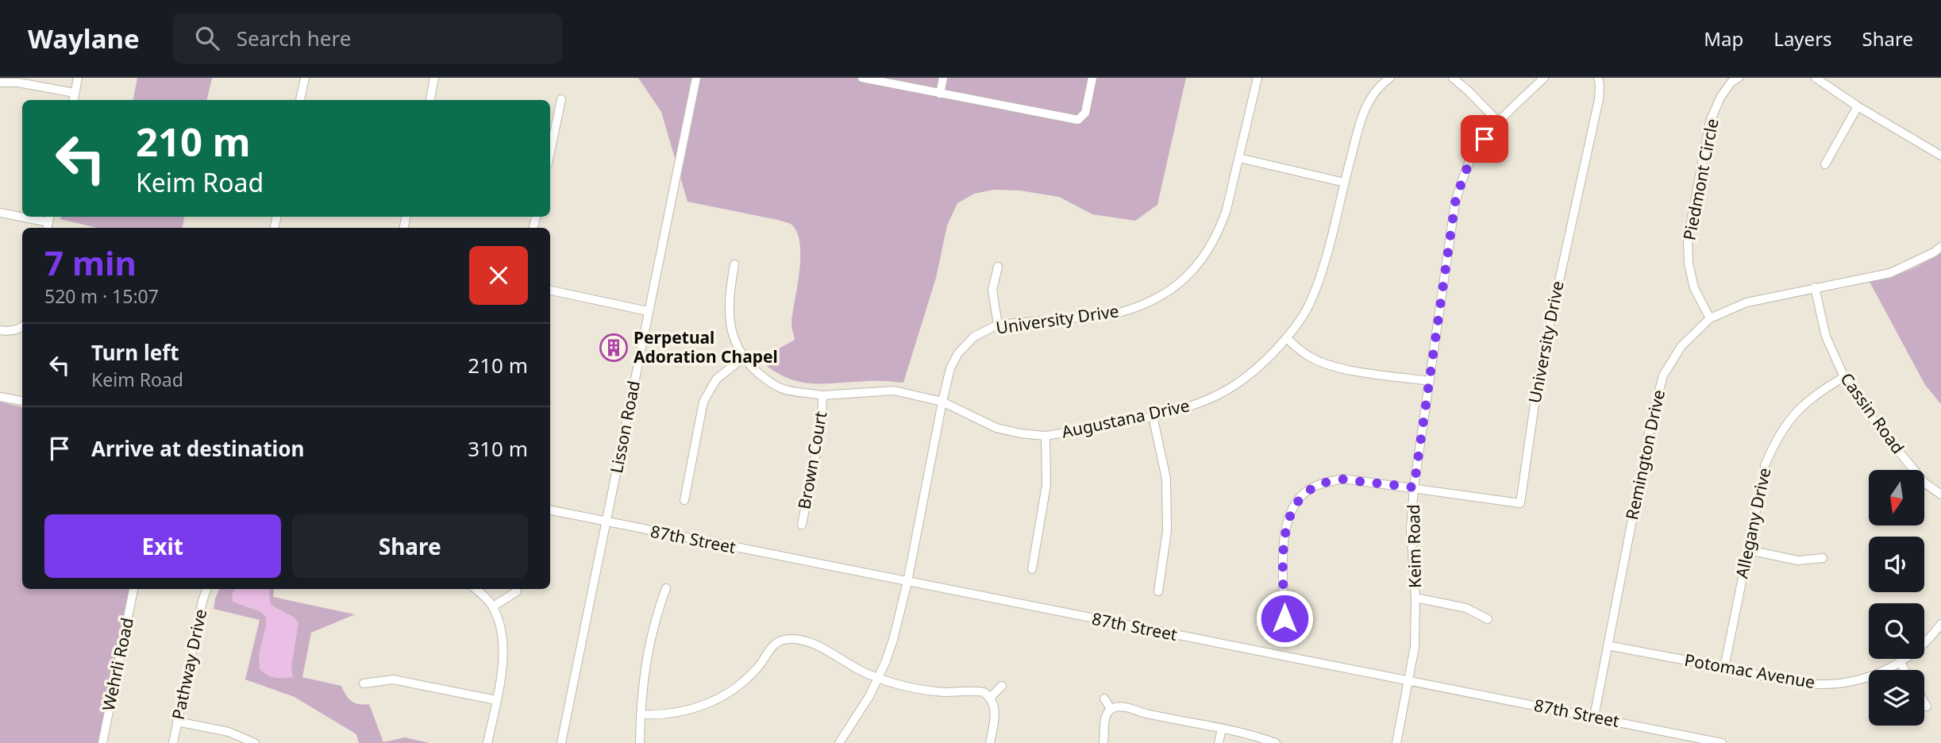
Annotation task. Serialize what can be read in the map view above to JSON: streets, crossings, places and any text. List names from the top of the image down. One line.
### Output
{"streets":{"street":["Piedmont Circle","University Drive","Cassin Road","Augustana Drive","Lisson Road","Remington Drive","Brown Court","Allegany Drive","87th Street","Keim Road","Wehrli Road","Pathway Drive","Potomac Avenue"]},"crossings":[["Piedmont Circle","Remington Drive"],["University Drive","Augustana Drive"],["University Drive","87th Street"],["University Drive","Keim Road"],["Cassin Road","Remington Drive"],["Cassin Road","Allegany Drive"],["Augustana Drive","Brown Court"],["Lisson Road","87th Street"],["Remington Drive","87th Street"],["Remington Drive","Potomac Avenue"],["Allegany Drive","Potomac Avenue"],["87th Street","Keim Road"]],"places":{"building":["Perpetual Adoration Chapel"]},"north":"bottom","page":{"header":"Waylane","search":"Search here","nav":["Map","Layers","Share"],"turn":["210 m","Keim Road"],"heading":["7 min","520 m · 15:07"],"list":[{"name":"Turn left","note":"Keim Road","value":"210 m"},{"name":"Arrive at destination","value":"310 m"}],"buttons":["Exit","Share"]}}
